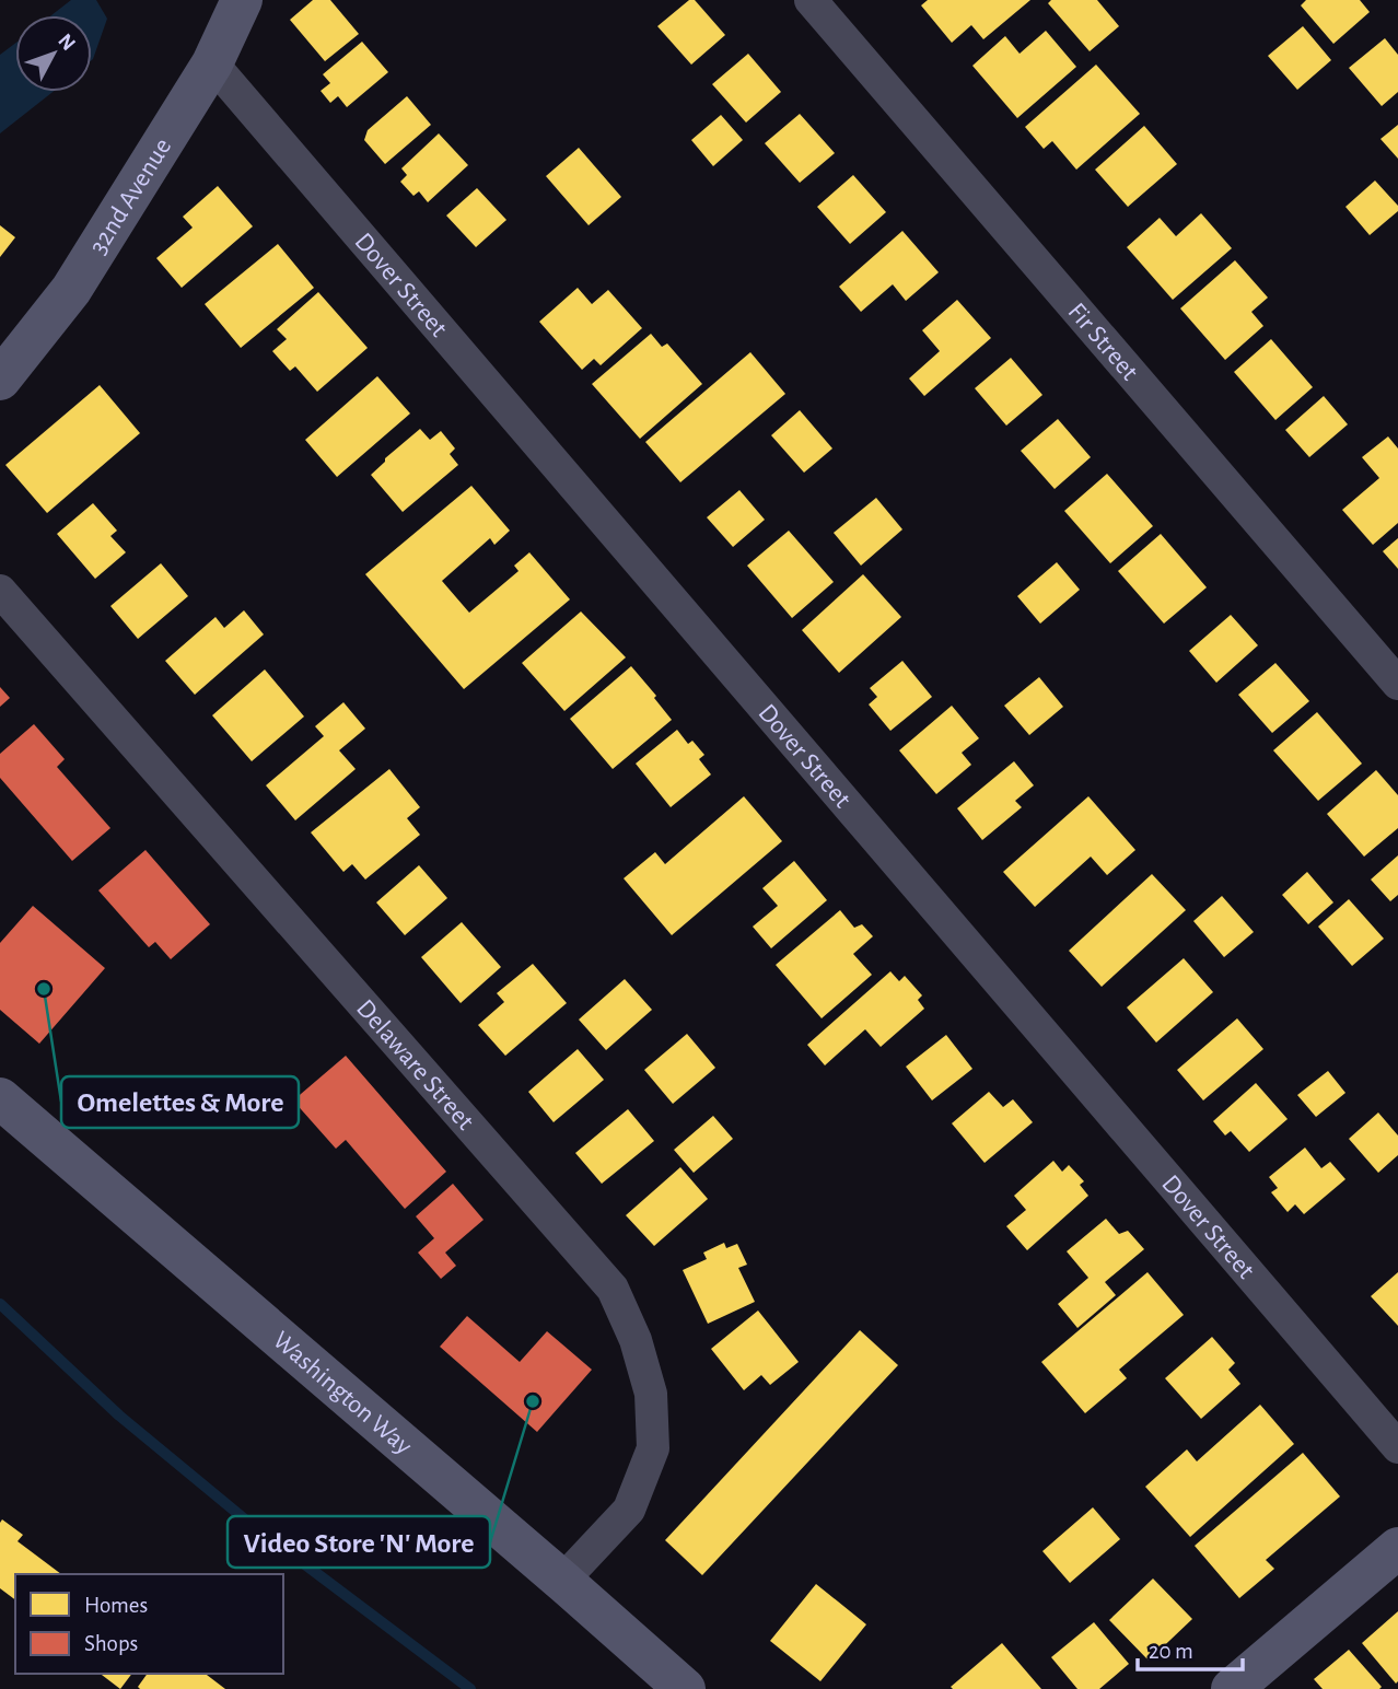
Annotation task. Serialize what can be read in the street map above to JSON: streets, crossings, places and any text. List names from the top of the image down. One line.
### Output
{"streets":{"main road":["32nd Avenue","Washington Way"],"street":["Dover Street","Fir Street","Delaware Street"]},"crossings":[["32nd Avenue","Dover Street"],["Delaware Street","Washington Way"]],"places":["Omelettes & More","Video Store 'N' More"],"legend":["Homes","Shops"],"scale_bar":"20 m","north":"top right"}
